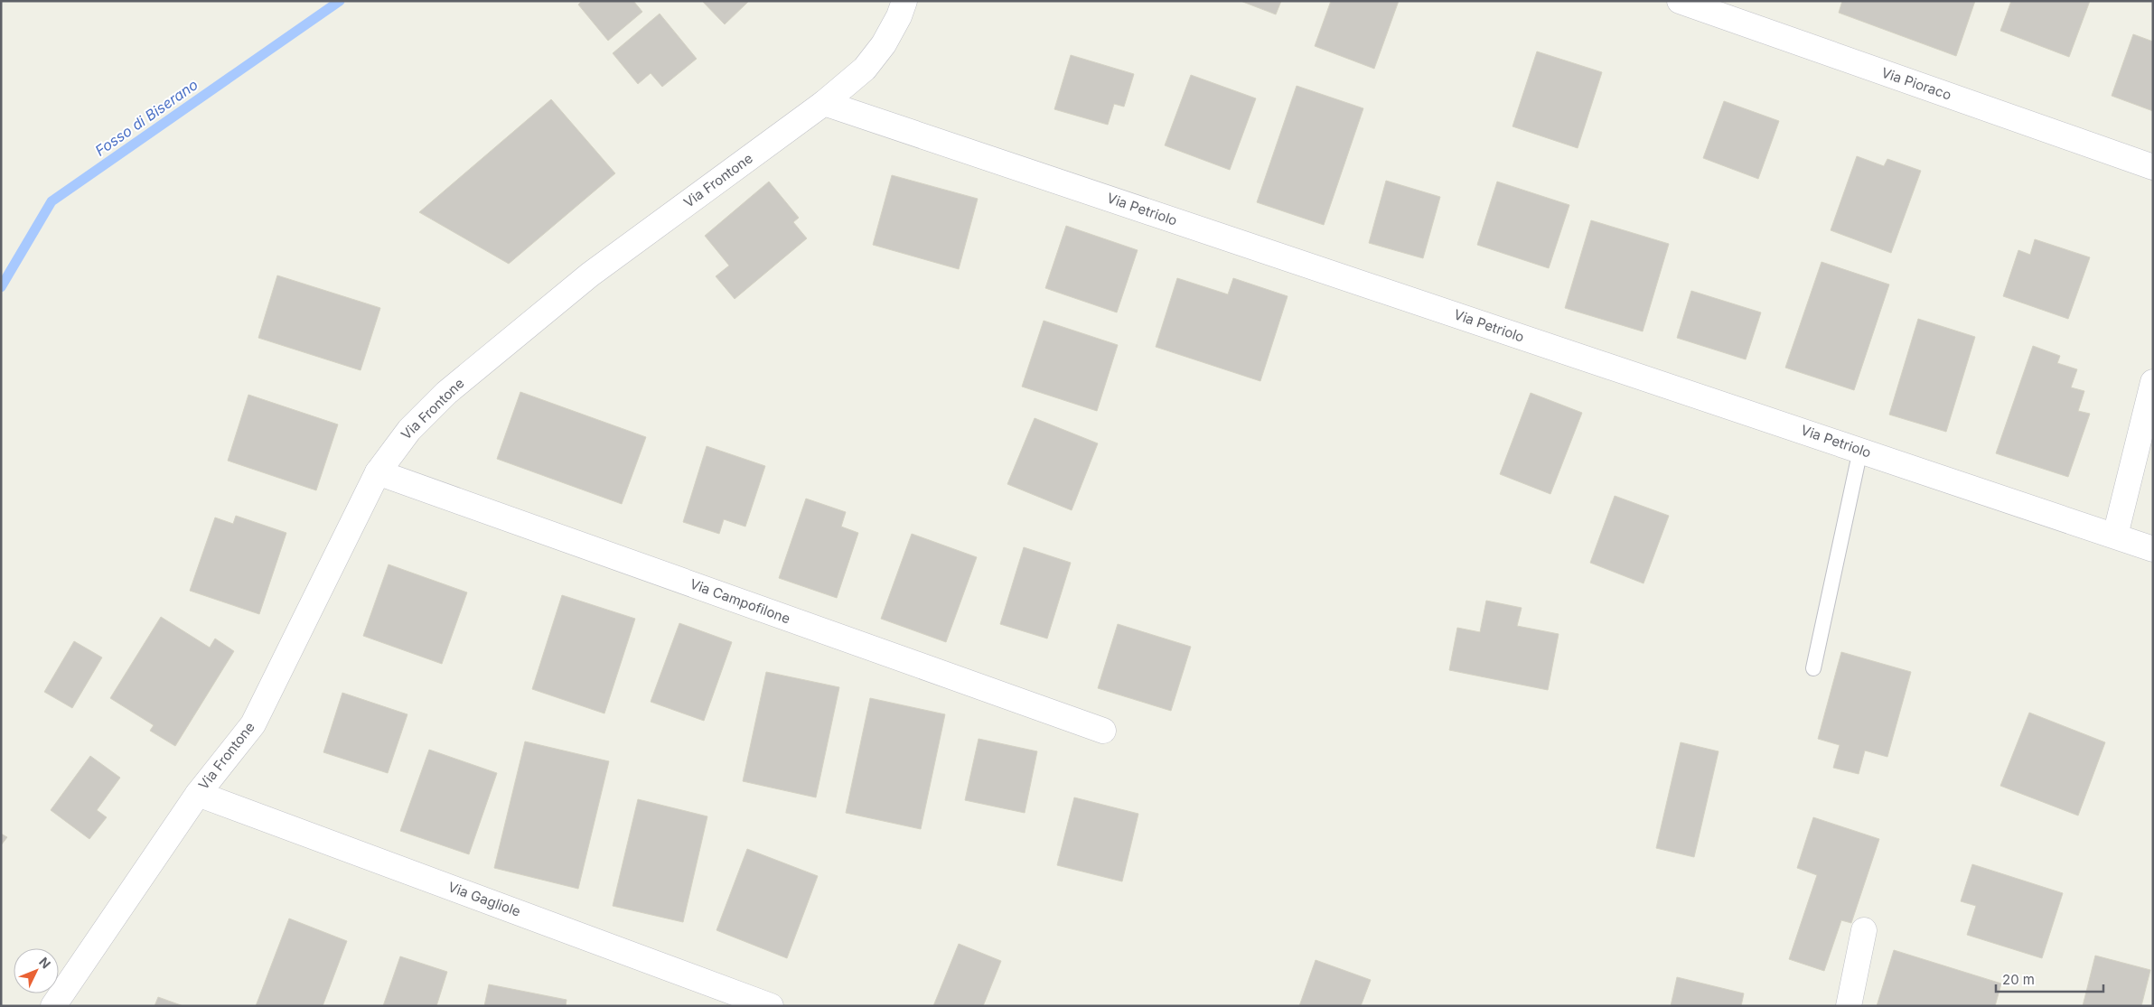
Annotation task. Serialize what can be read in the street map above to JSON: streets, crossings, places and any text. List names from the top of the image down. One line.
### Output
{"streets":{"street":["Via Pioraco","Via Frontone","Via Petriolo","Via Campofilone","Via Gagliole"]},"crossings":[["Via Frontone","Via Petriolo"],["Via Frontone","Via Campofilone"],["Via Frontone","Via Gagliole"]],"water":["Fosso di Biserano"],"scale_bar":"20 m","north":"top right"}
